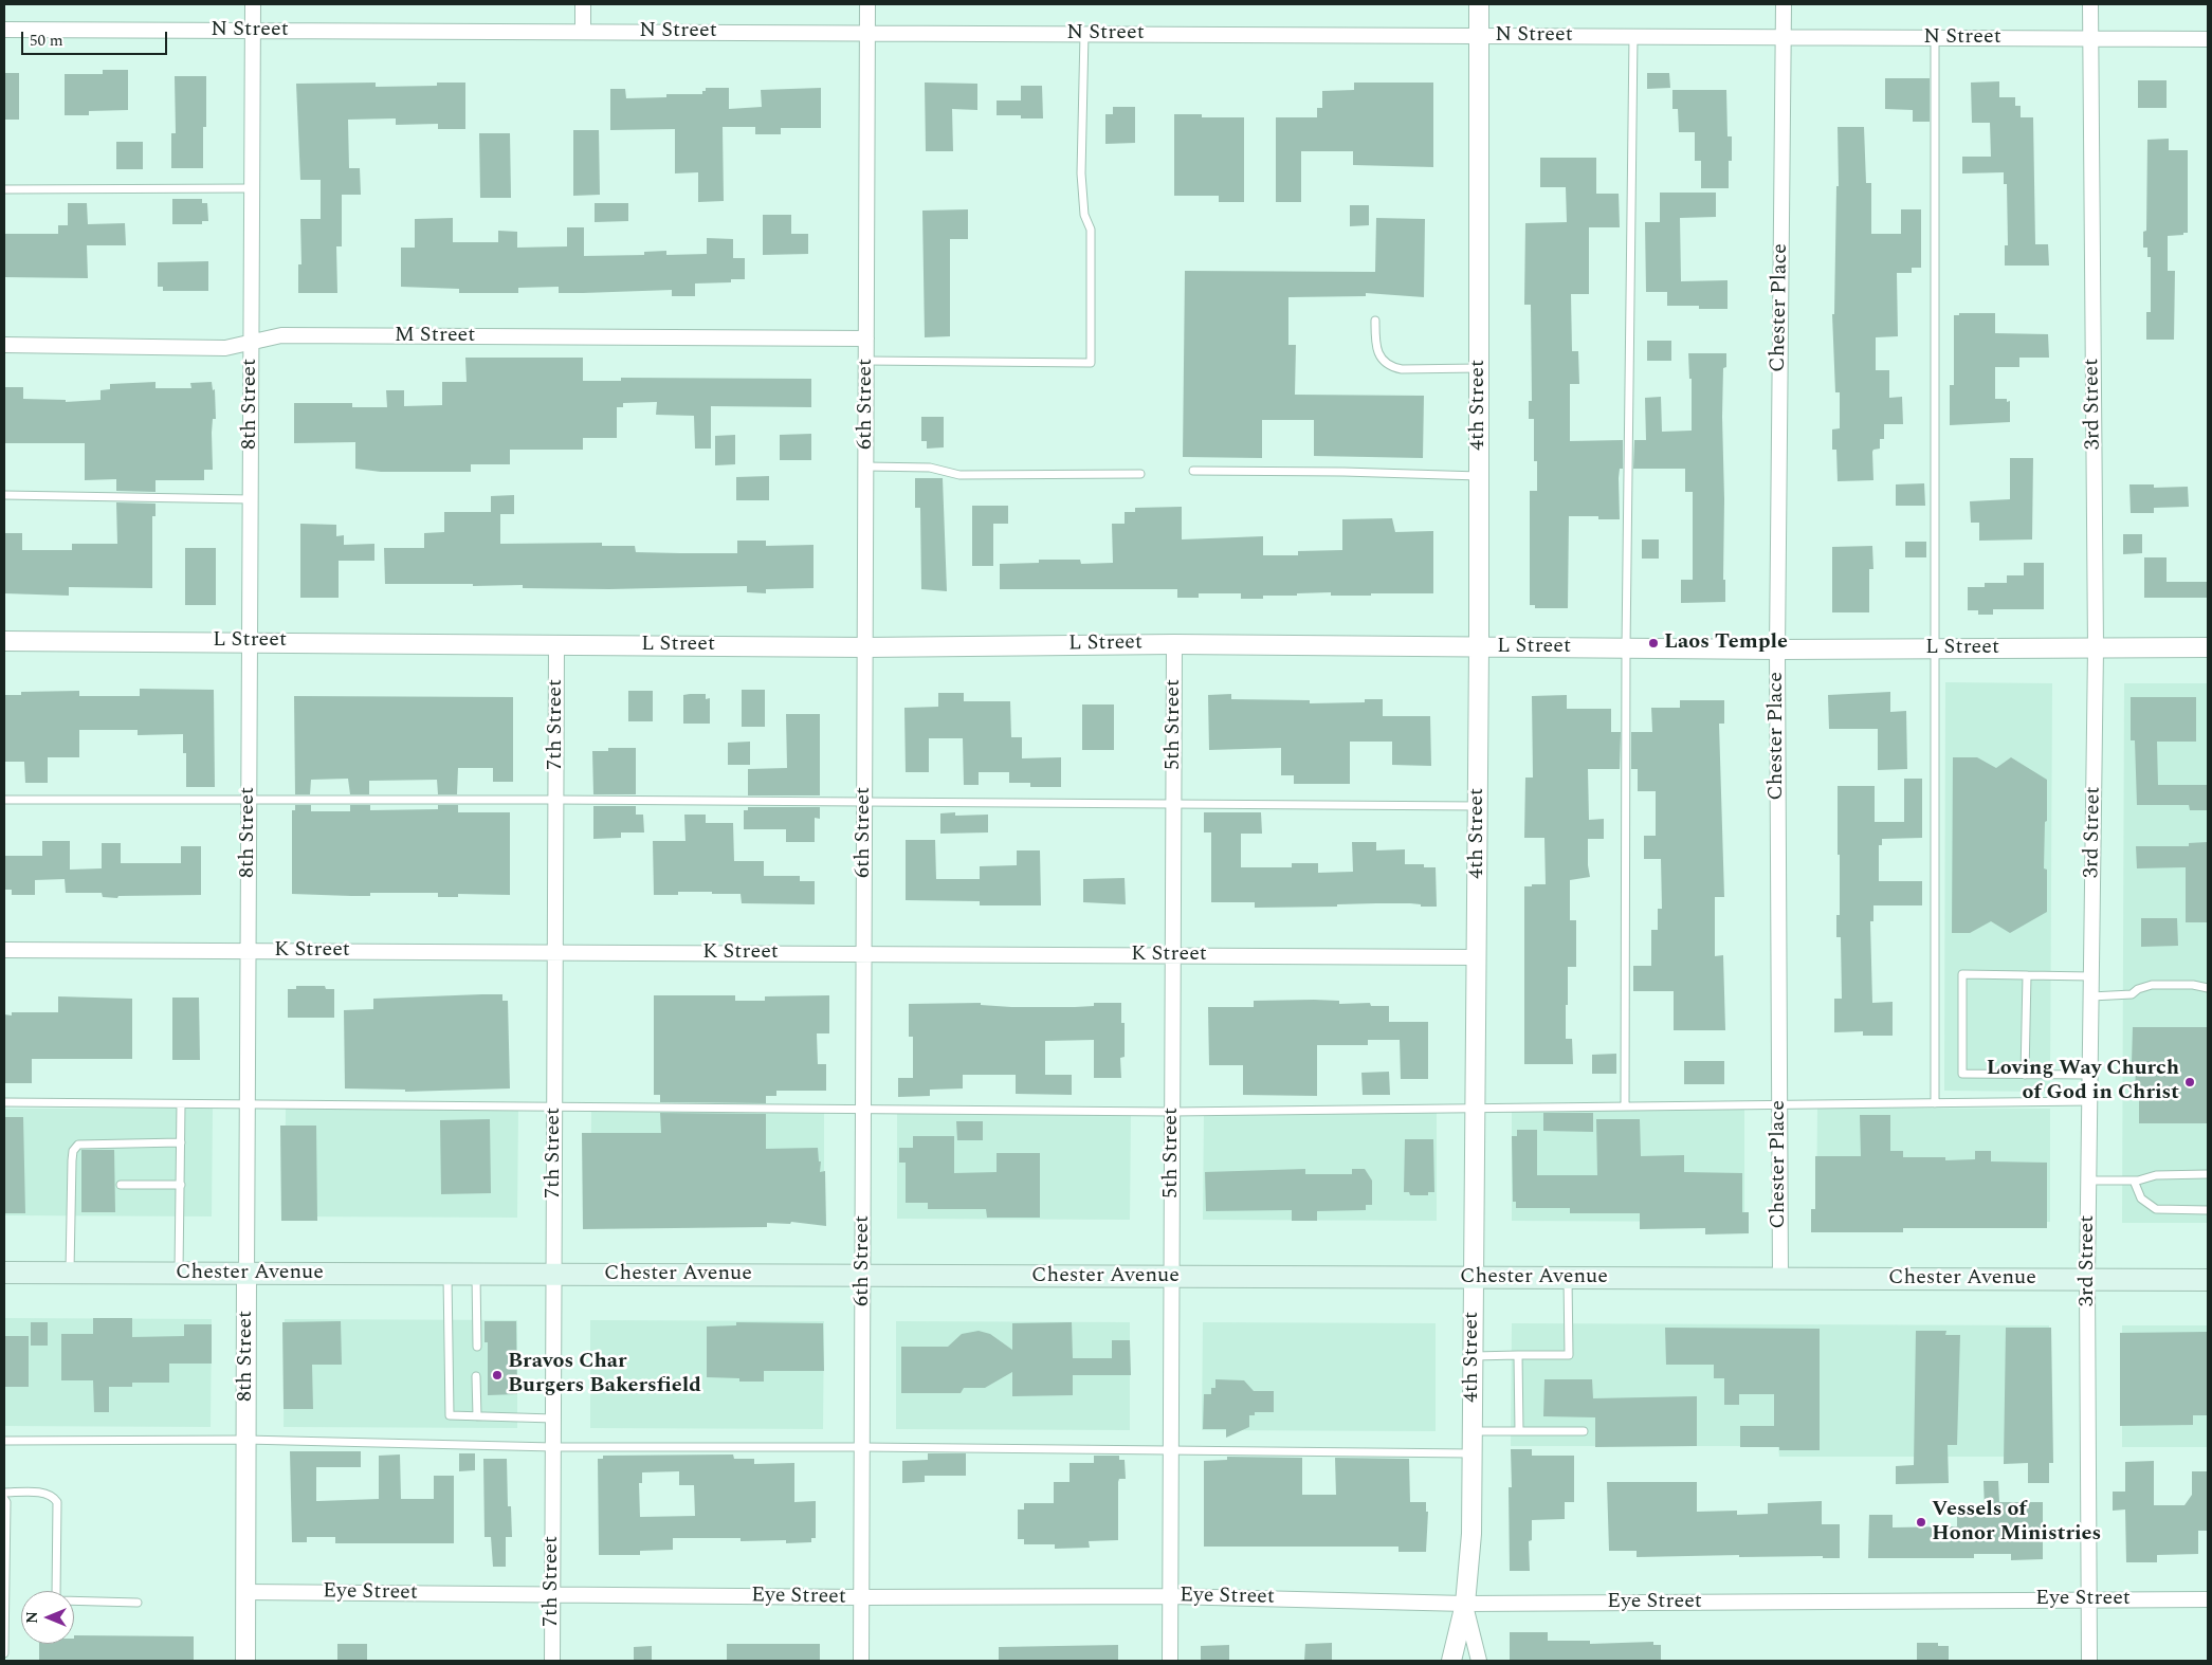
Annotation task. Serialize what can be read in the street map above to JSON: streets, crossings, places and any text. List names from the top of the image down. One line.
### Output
{"streets":{"main road":["Chester Avenue"],"street":["N Street","Chester Place","M Street","8th Street","6th Street","3rd Street","4th Street","L Street","7th Street","5th Street","K Street","Eye Street"]},"crossings":[["N Street","Chester Place"],["N Street","8th Street"],["N Street","6th Street"],["N Street","3rd Street"],["N Street","4th Street"],["Chester Place","L Street"],["Chester Place","Chester Avenue"],["M Street","8th Street"],["M Street","6th Street"],["8th Street","L Street"],["8th Street","K Street"],["8th Street","Chester Avenue"],["8th Street","Eye Street"],["6th Street","L Street"],["6th Street","K Street"],["6th Street","Chester Avenue"],["6th Street","Eye Street"],["3rd Street","L Street"],["3rd Street","Chester Avenue"],["3rd Street","Eye Street"],["4th Street","L Street"],["4th Street","K Street"],["4th Street","Chester Avenue"],["4th Street","Eye Street"],["L Street","7th Street"],["L Street","5th Street"],["7th Street","K Street"],["7th Street","Chester Avenue"],["7th Street","Eye Street"],["5th Street","K Street"],["5th Street","Chester Avenue"],["5th Street","Eye Street"]],"places":["Laos Temple","Loving Way Church of God in Christ","Bravos Char Burgers Bakersfield","Vessels of Honor Ministries"],"scale_bar":"50 m","north":"left"}
